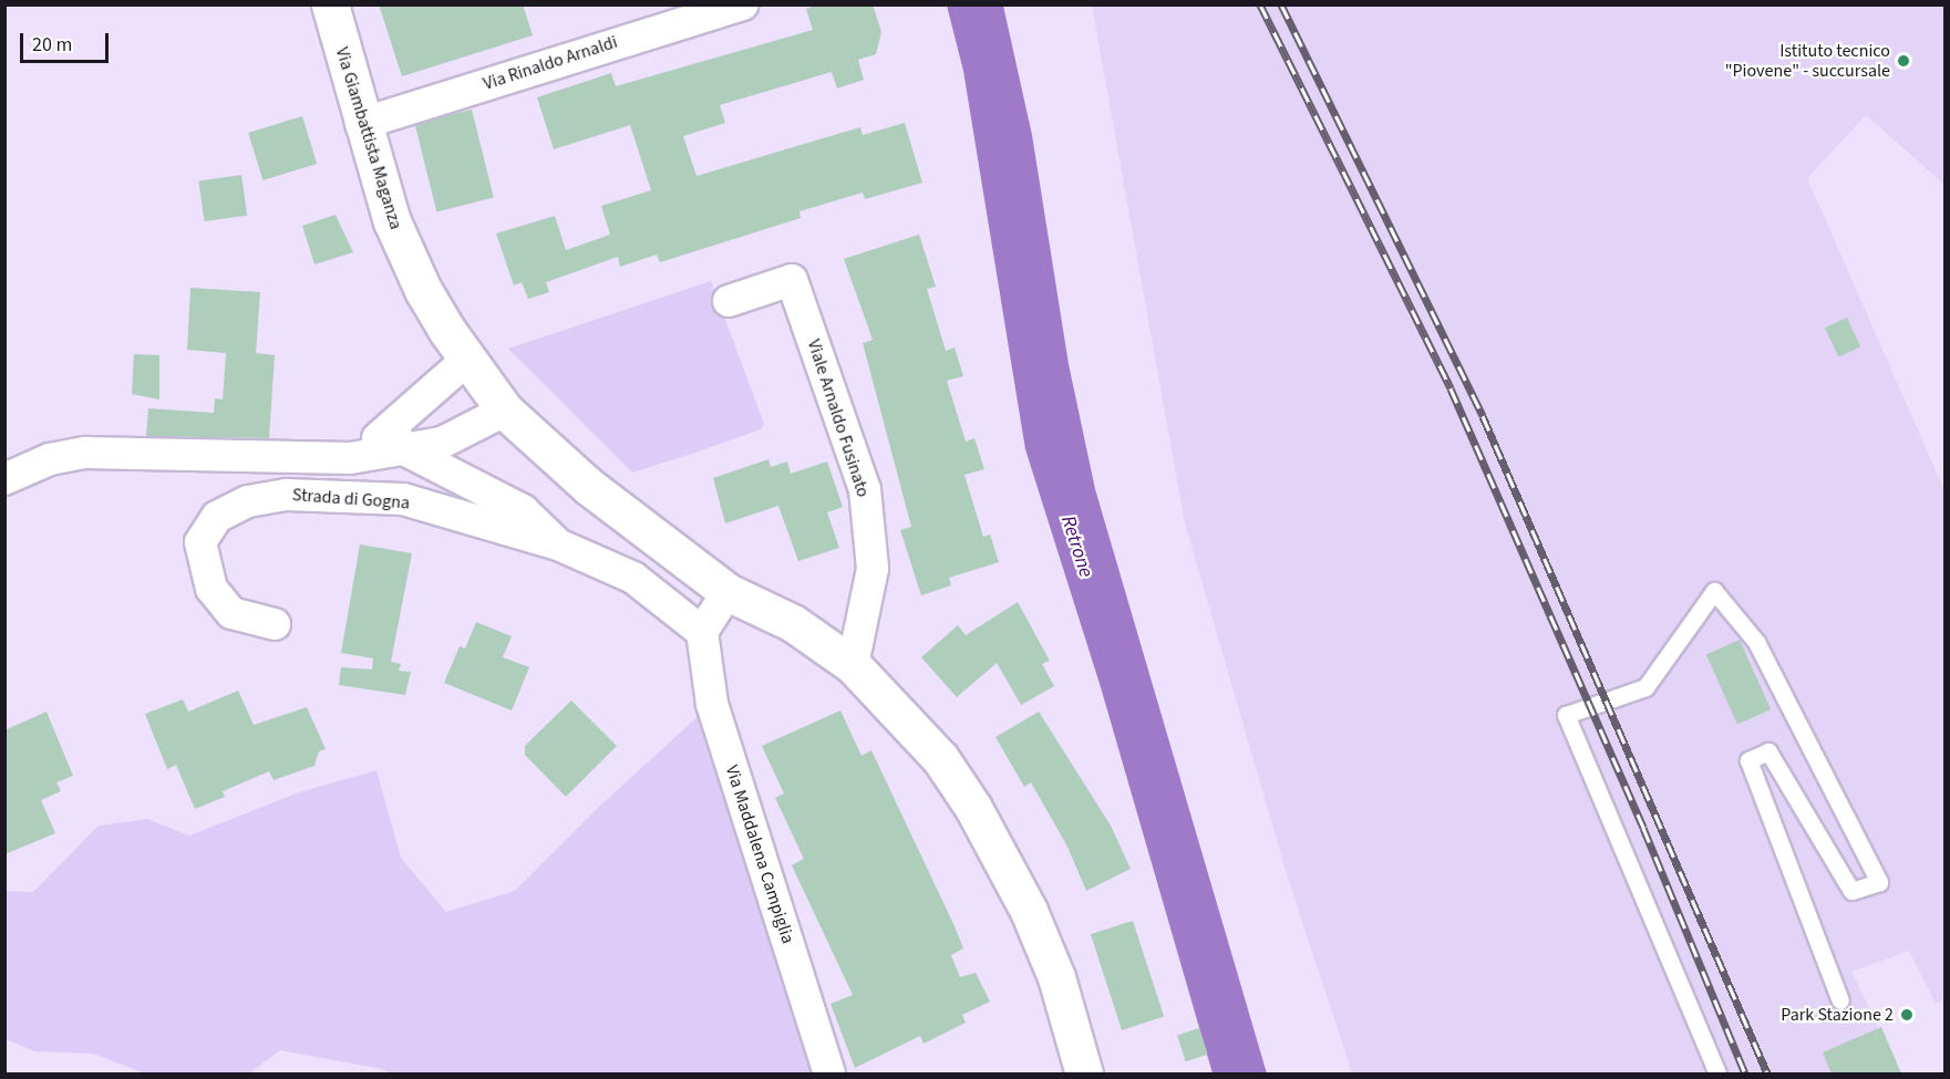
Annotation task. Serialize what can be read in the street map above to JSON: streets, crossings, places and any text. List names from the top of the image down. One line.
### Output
{"streets":{"street":["Via Rinaldo Arnaldi","Via Giambattista Maganza","Viale Arnaldo Fusinato","Strada di Gogna","Via Maddalena Campiglia"]},"crossings":[["Via Rinaldo Arnaldi","Via Giambattista Maganza"],["Strada di Gogna","Via Maddalena Campiglia"]],"water":["Retrone"],"places":["Istituto tecnico \"Piovene\" - succursale","Park Stazione 2"],"scale_bar":"20 m"}
